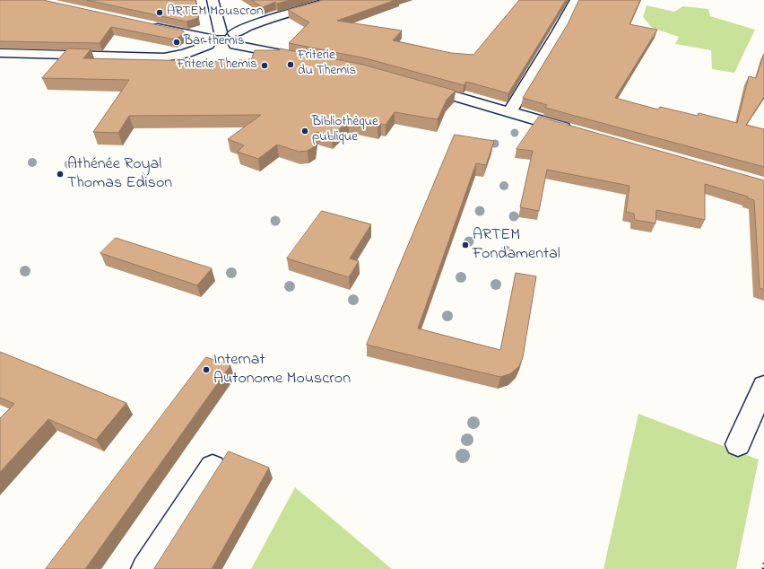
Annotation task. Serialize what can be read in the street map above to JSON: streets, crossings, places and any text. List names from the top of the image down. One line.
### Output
{"places":["ARTEM Mouscron","Bar themis","Friterie du Themis","Friterie Themis","Bibliothèque publique","Athénée Royal Thomas Edison","ARTEM Fondamental","Internat Autonome Mouscron"]}
